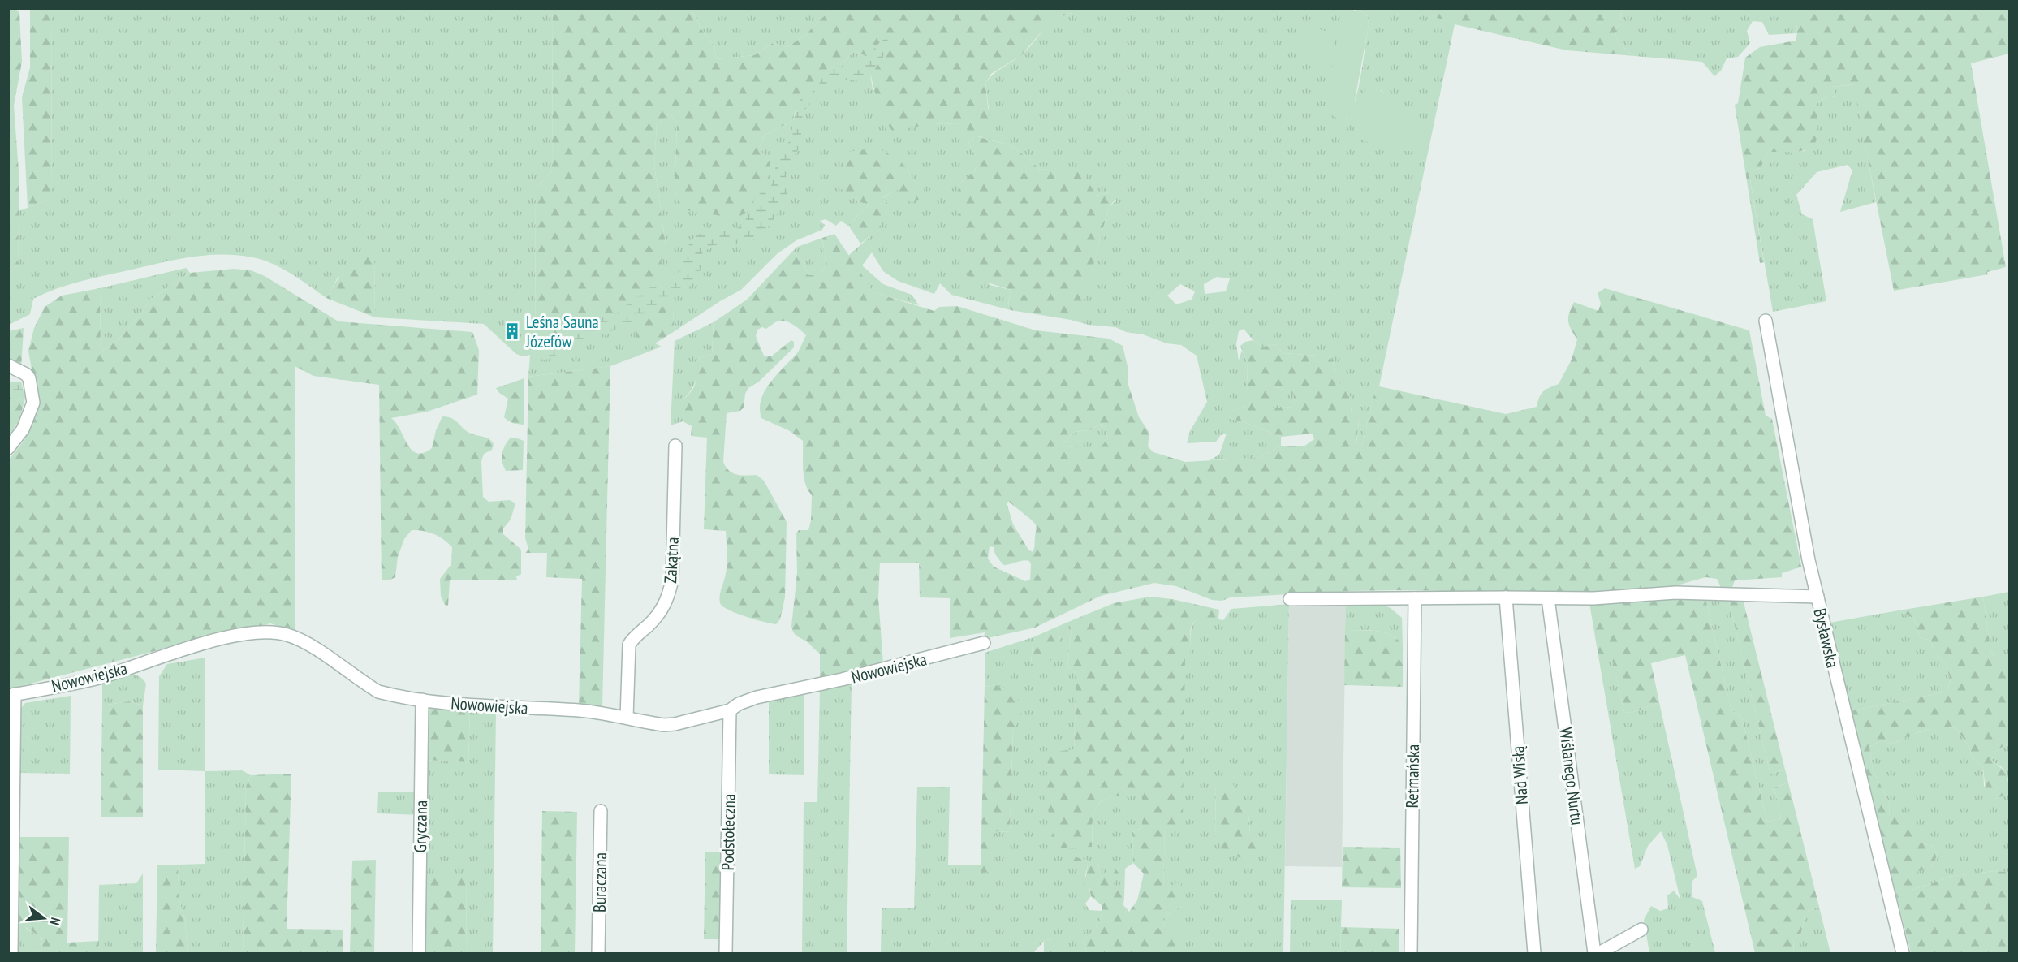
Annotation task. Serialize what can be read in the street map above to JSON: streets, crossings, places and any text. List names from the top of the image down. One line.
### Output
{"streets":{"street":["Zakątna","Bysławska","Nowowiejska","Nad Wisłą","Retmańska","Wiślanego Nurtu","Gryczana","Podstołeczna","Buraczana"]},"crossings":[["Zakątna","Nowowiejska"],["Nowowiejska","Gryczana"],["Nowowiejska","Podstołeczna"]],"places":{"building":["Leśna Sauna Józefów"]},"north":"right"}
